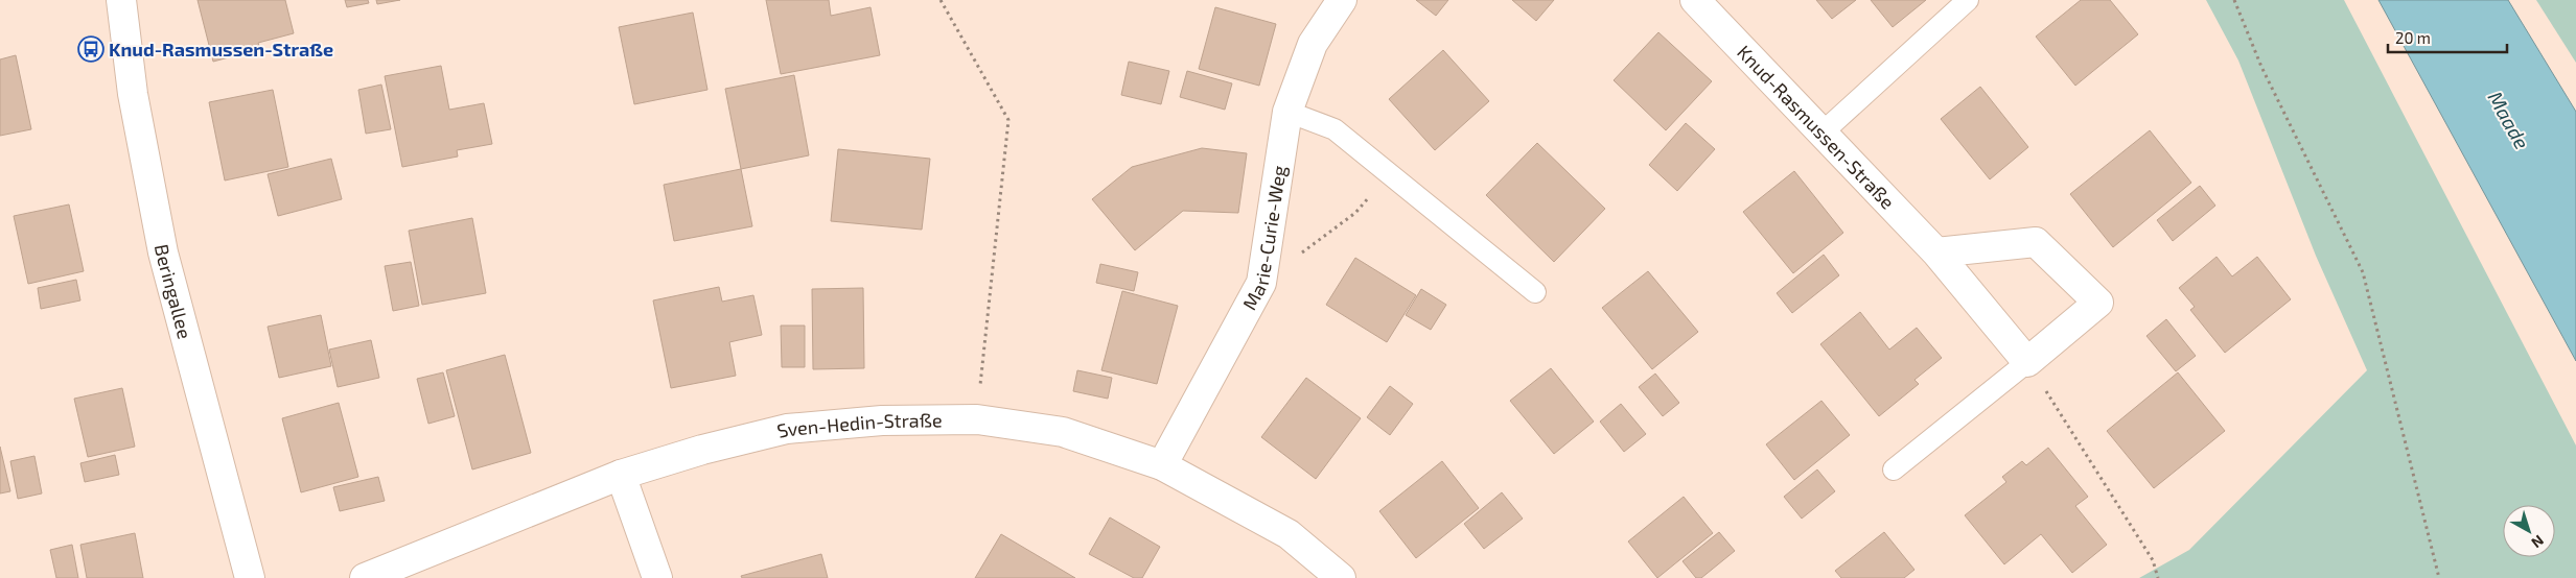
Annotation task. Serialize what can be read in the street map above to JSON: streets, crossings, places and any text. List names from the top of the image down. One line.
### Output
{"streets":{"street":["Knud-Rasmussen-Straße","Marie-Curie-Weg","Beringallee","Sven-Hedin-Straße"]},"crossings":[["Marie-Curie-Weg","Sven-Hedin-Straße"]],"water":["Maade"],"places":{"bus stop":["Knud-Rasmussen-Straße"]},"scale_bar":"20 m","north":"bottom right"}
